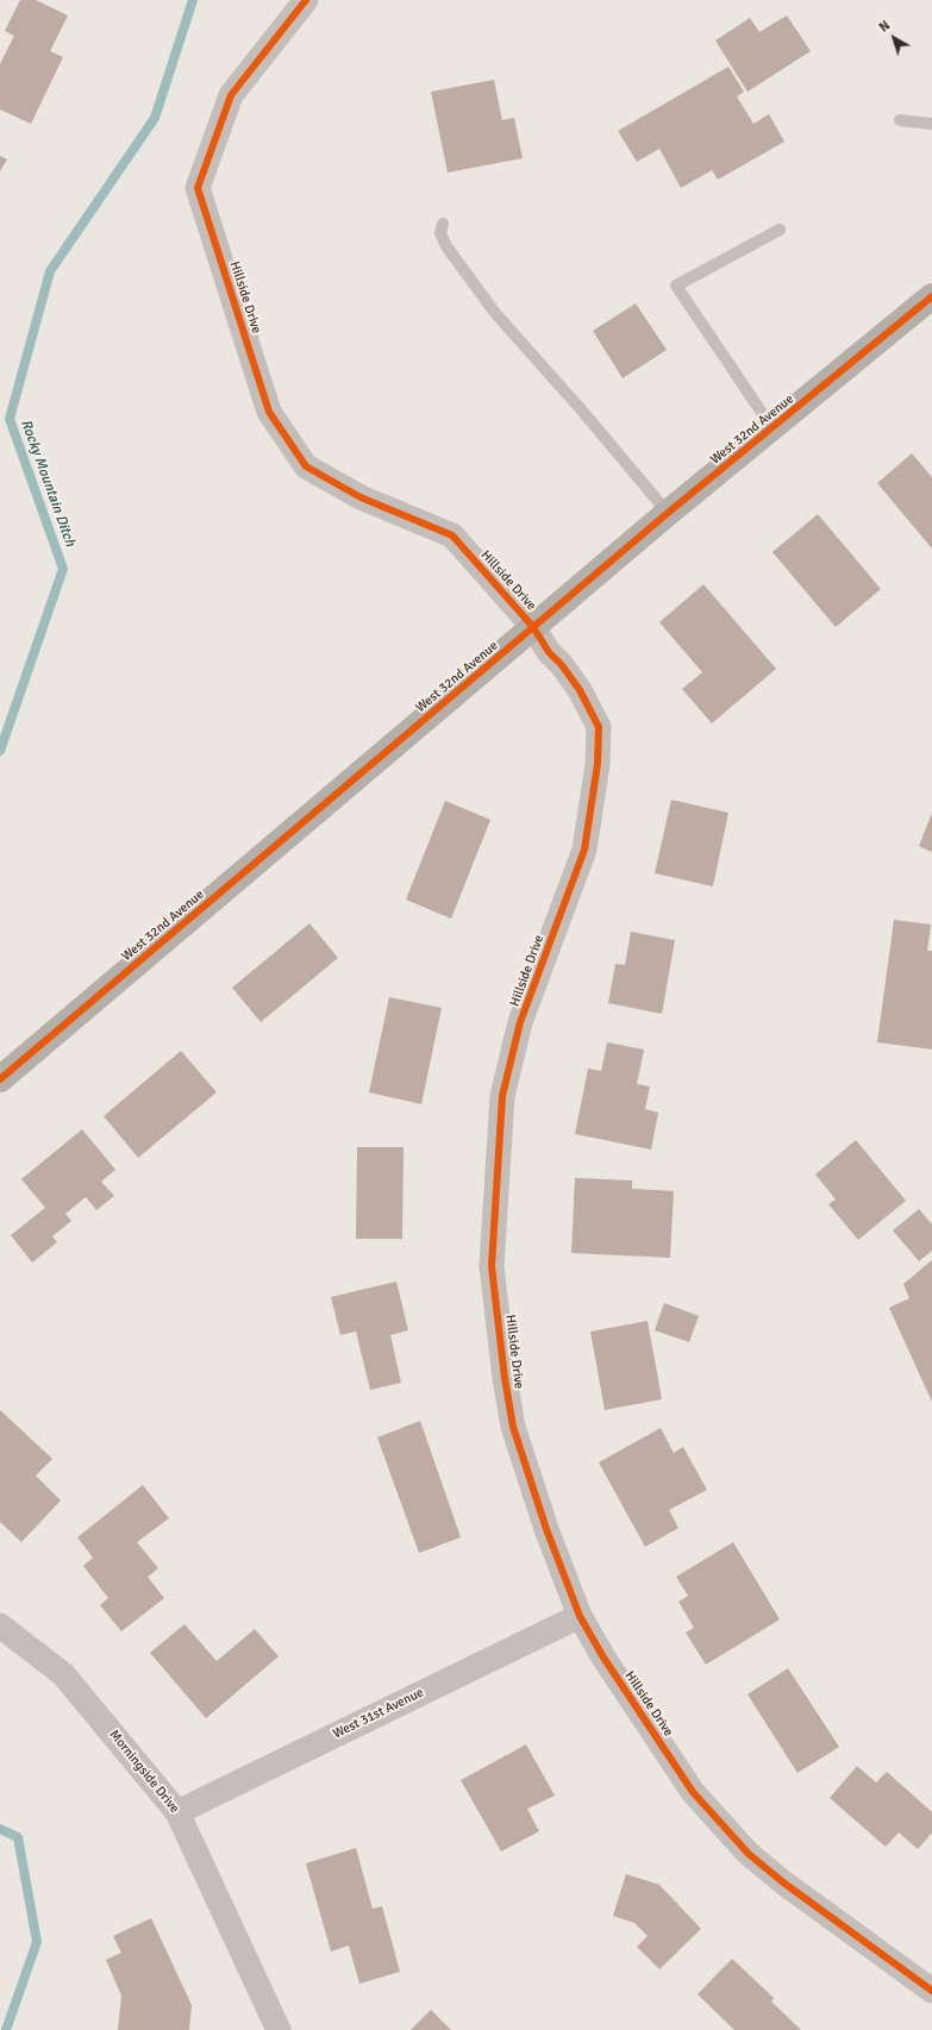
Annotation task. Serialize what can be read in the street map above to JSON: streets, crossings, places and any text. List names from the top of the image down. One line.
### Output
{"streets":{"street":["Hillside Drive","West 32nd Avenue","West 31st Avenue","Morningside Drive"]},"crossings":[["Hillside Drive","West 32nd Avenue"],["Hillside Drive","West 31st Avenue"],["West 31st Avenue","Morningside Drive"]],"water":["Rocky Mountain Ditch"],"north":"top left"}
